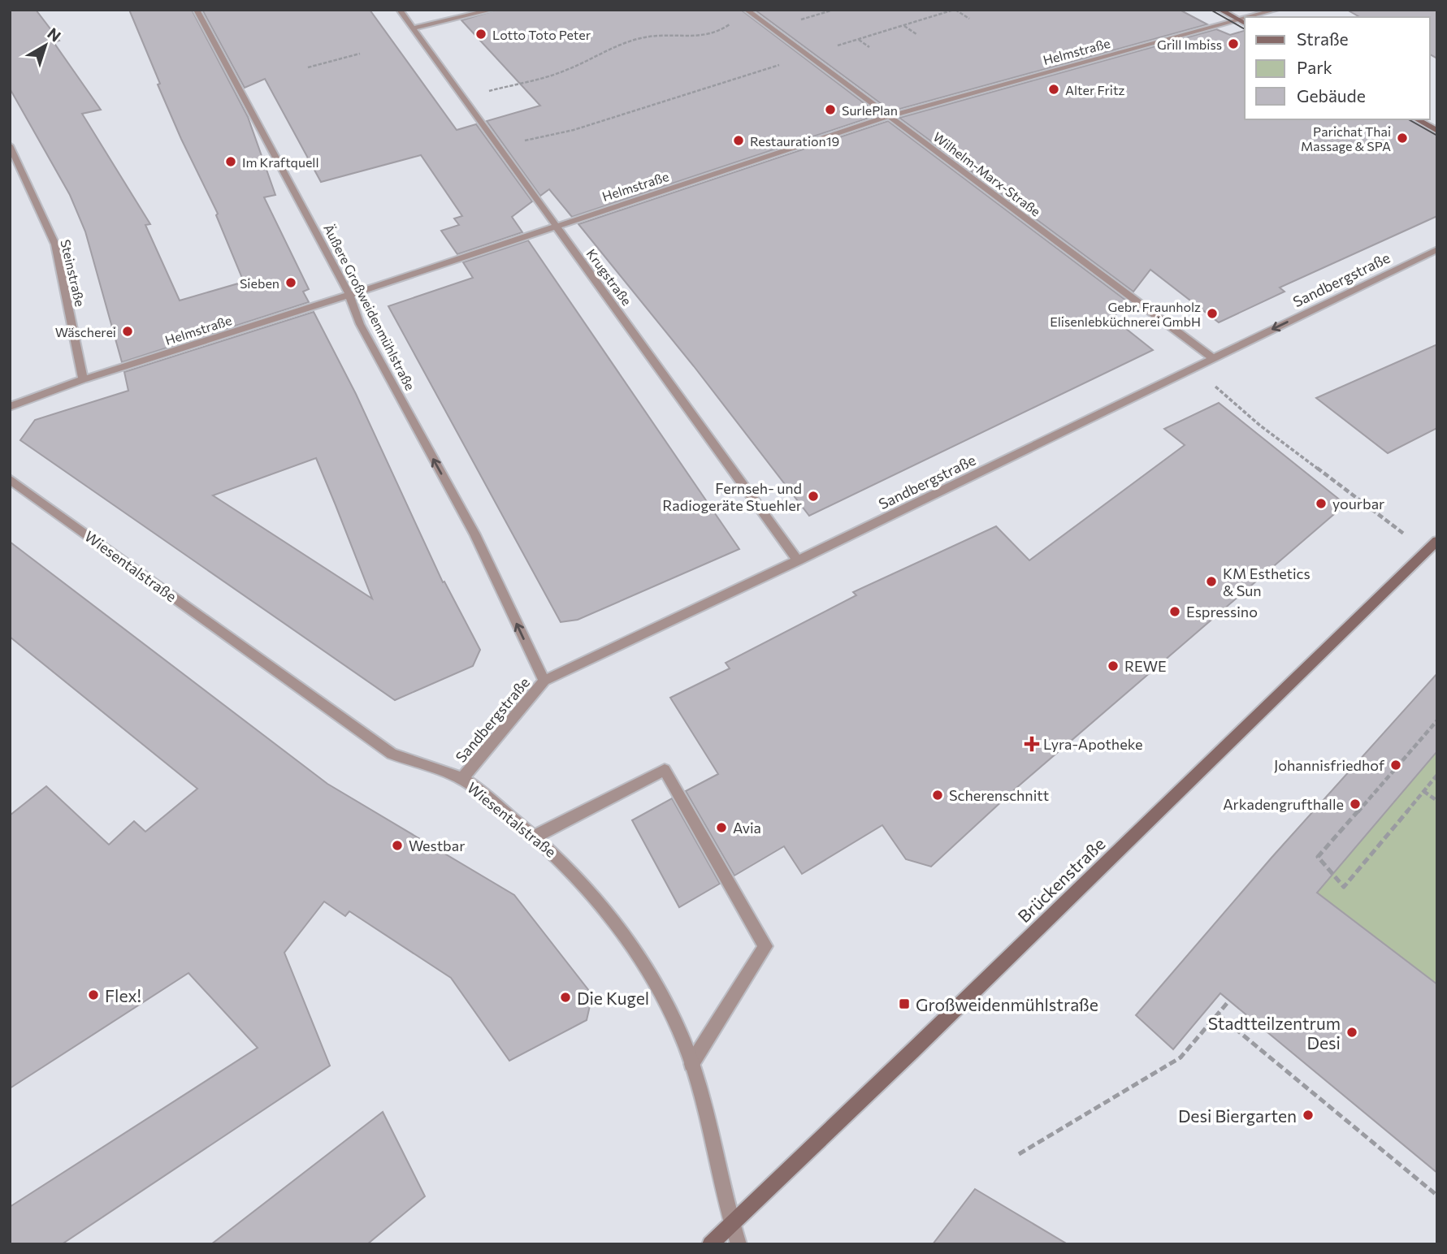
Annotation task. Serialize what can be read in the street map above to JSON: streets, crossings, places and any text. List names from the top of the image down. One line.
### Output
{"streets":{"street":["Helmstraße","Wilhelm-Marx-Straße","Steinstraße","Krugstraße","Sandbergstraße","Äußere Großweidenmühlstraße","Wiesentalstraße","Brückenstraße"]},"crossings":[["Helmstraße","Wilhelm-Marx-Straße"],["Helmstraße","Steinstraße"],["Helmstraße","Krugstraße"],["Helmstraße","Äußere Großweidenmühlstraße"],["Wilhelm-Marx-Straße","Sandbergstraße"],["Krugstraße","Sandbergstraße"],["Sandbergstraße","Äußere Großweidenmühlstraße"],["Sandbergstraße","Wiesentalstraße"],["Wiesentalstraße","Brückenstraße"]],"one_way":["Äußere Großweidenmühlstraße"],"places":{"other":["Lotto Toto Peter","Grill Imbiss","Alter Fritz","SurlePlan","Parichat Thai Massage & SPA","Restauration19","Im Kraftquell","Sieben","Gebr. Fraunholz Elisenlebküchnerei GmbH","Wäscherei","Fernseh- und Radiogeräte Stuehler","yourbar","KM Esthetics & Sun","Espressino","REWE","Johannisfriedhof","Scherenschnitt","Arkadengrufthalle","Avia","Westbar","Flex!","Die Kugel","Stadtteilzentrum Desi","Desi Biergarten"],"health":["Lyra-Apotheke"],"transit":["Großweidenmühlstraße"]},"legend":["Straße","Park","Gebäude"],"north":"top right"}
